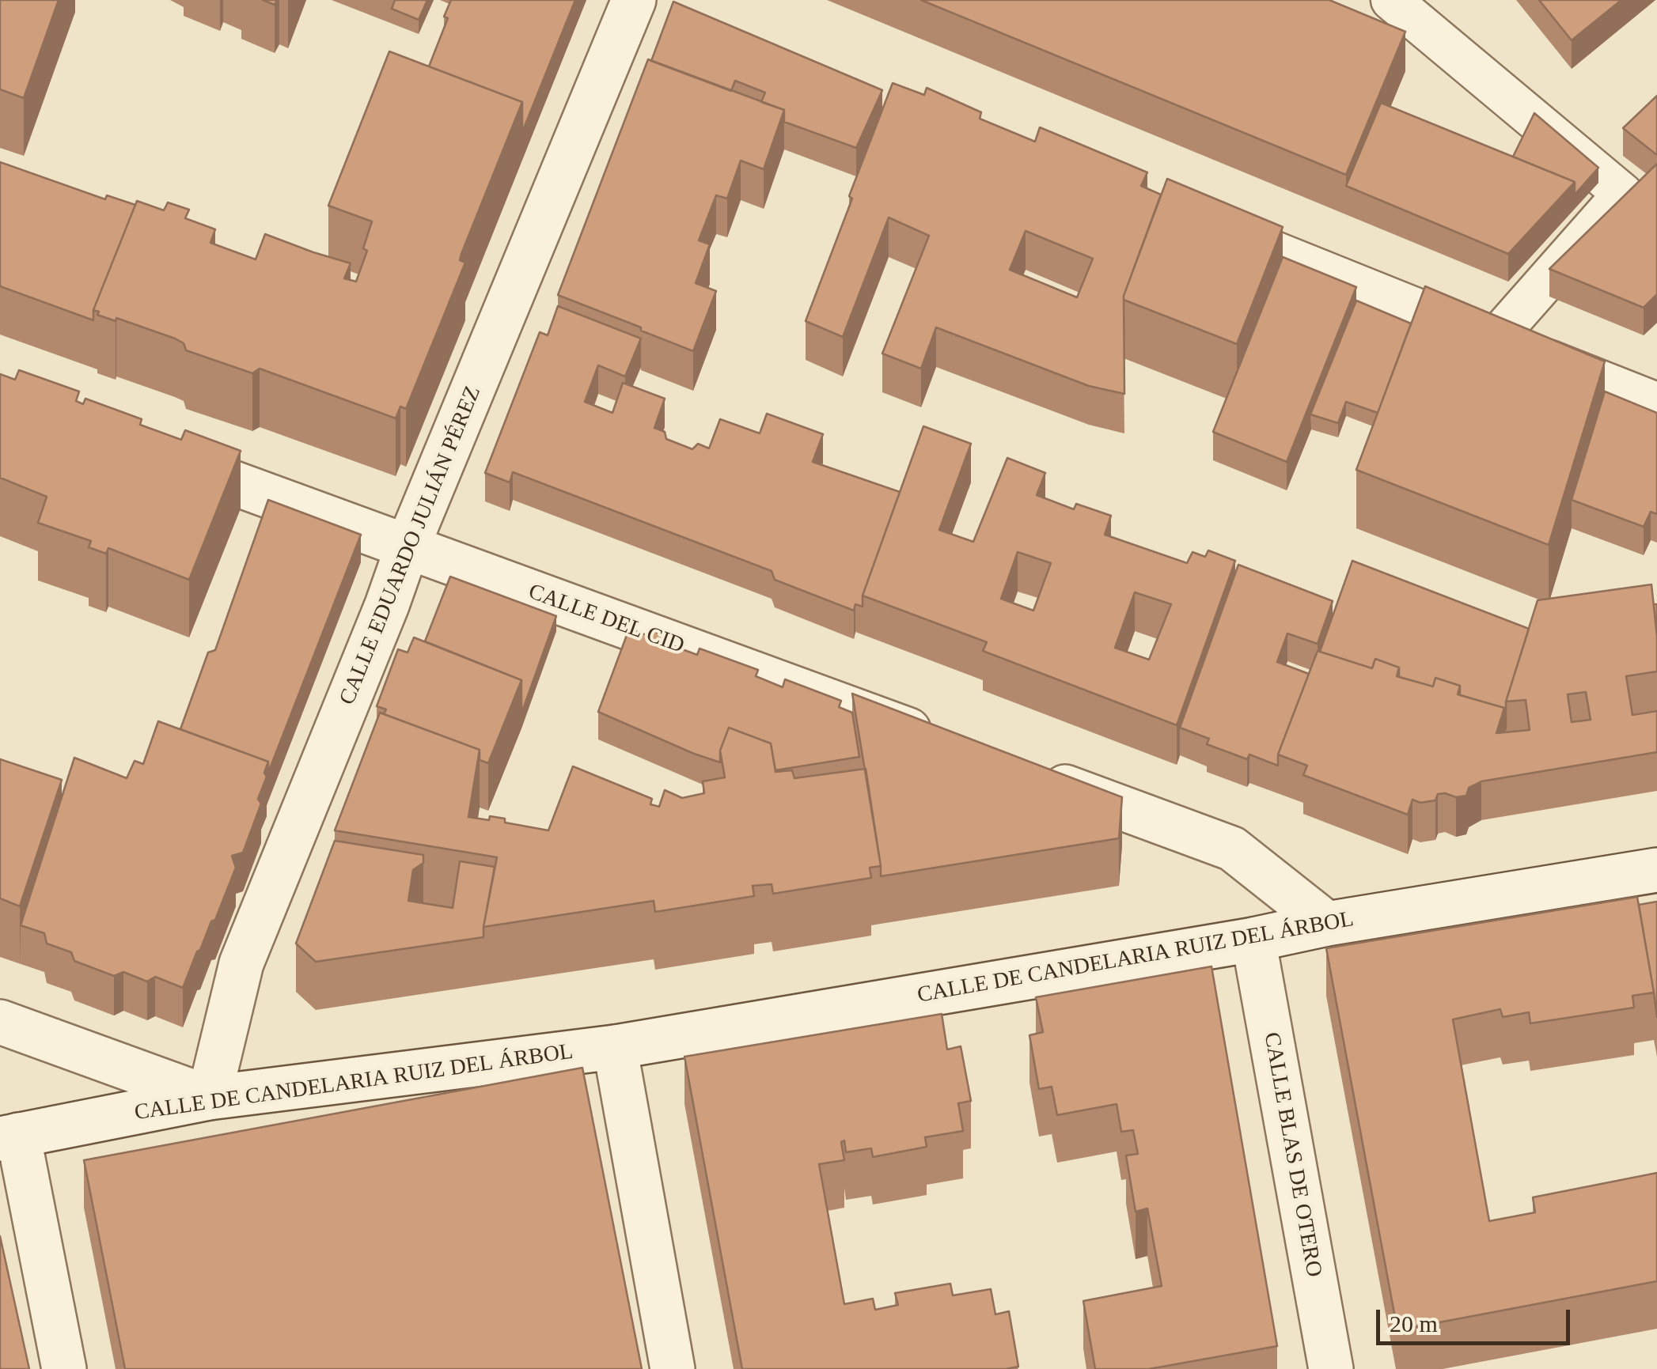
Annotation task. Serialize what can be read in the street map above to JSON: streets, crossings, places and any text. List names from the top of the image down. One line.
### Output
{"streets":{"street":["CALLE EDUARDO JULIÁN PÉREZ","CALLE DEL CID","CALLE DE CANDELARIA RUIZ DEL ÁRBOL","CALLE BLAS DE OTERO"]},"crossings":[["CALLE EDUARDO JULIÁN PÉREZ","CALLE DEL CID"],["CALLE EDUARDO JULIÁN PÉREZ","CALLE DE CANDELARIA RUIZ DEL ÁRBOL"],["CALLE DE CANDELARIA RUIZ DEL ÁRBOL","CALLE BLAS DE OTERO"]],"scale_bar":"20 m"}
